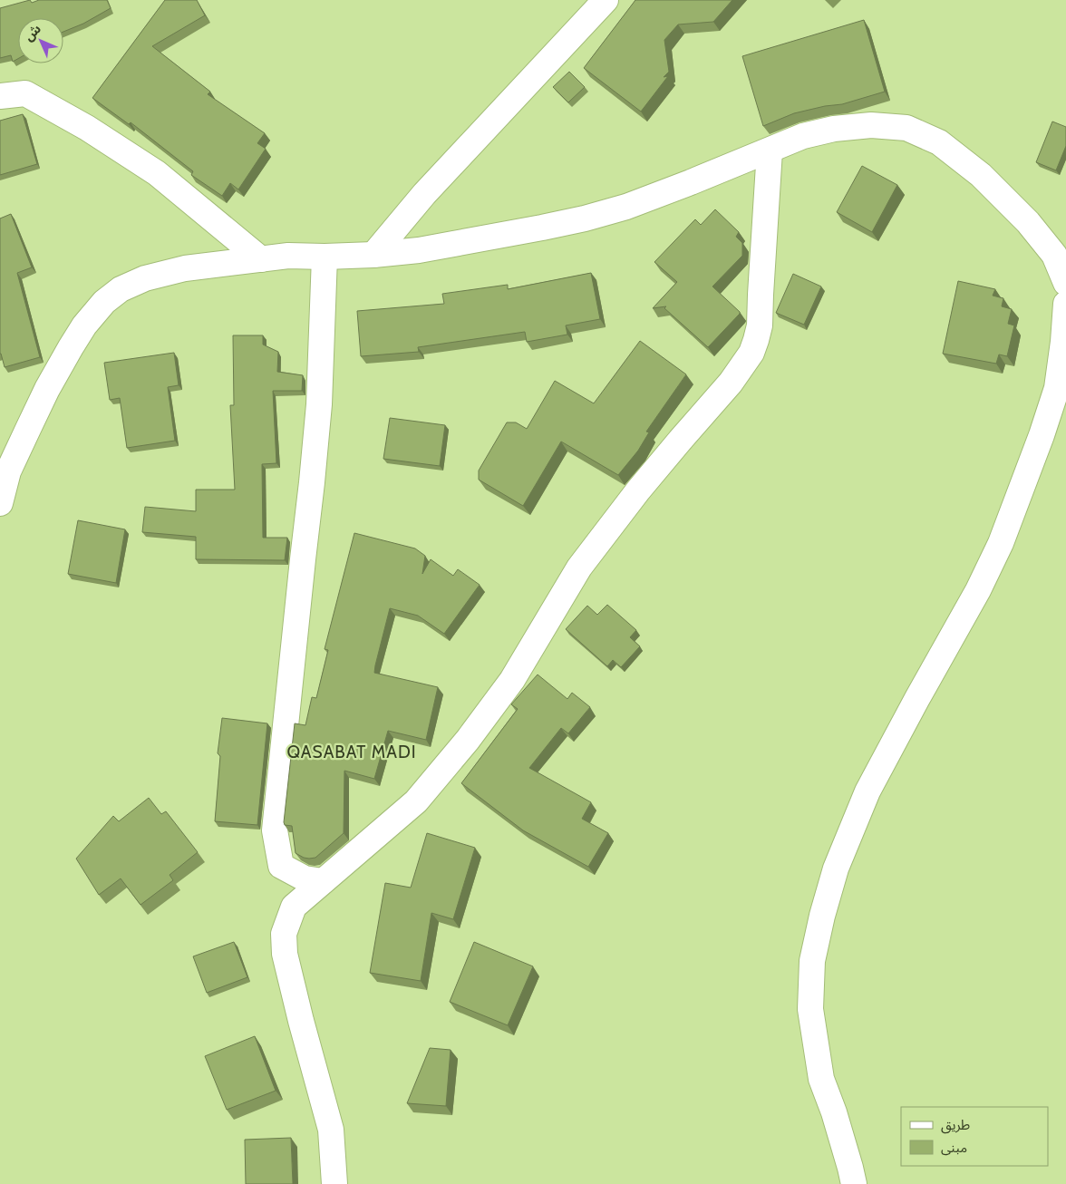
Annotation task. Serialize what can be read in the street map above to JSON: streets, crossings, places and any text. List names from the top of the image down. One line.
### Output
{"districts":["QASABAT MADI"],"legend":["طريق","مبنى"],"north":"top left"}
